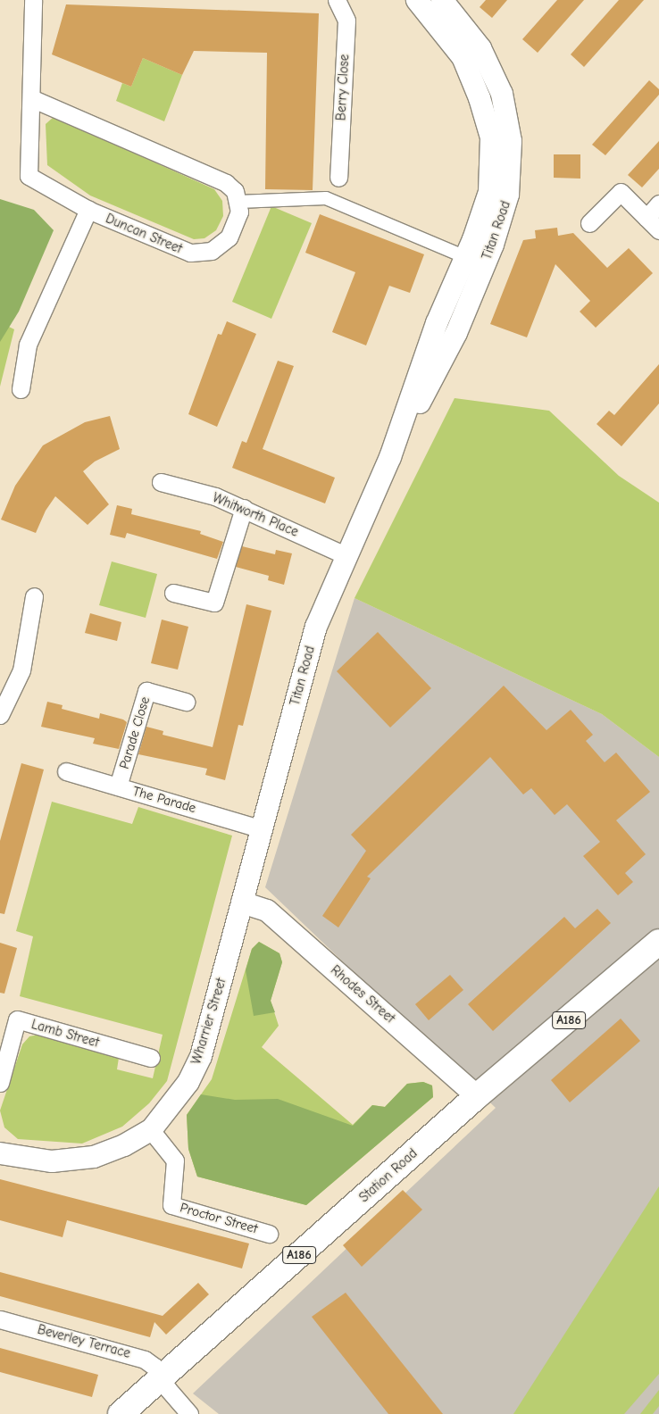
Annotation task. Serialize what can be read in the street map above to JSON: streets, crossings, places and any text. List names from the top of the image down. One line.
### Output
{"streets":{"main road":["A186","Station Road"],"street":["Berry Close","Titan Road","Duncan Street","Whitworth Place","Parade Close","The Parade","Rhodes Street","Wharrier Street","Lamb Street","Proctor Street","Beverley Terrace"]},"crossings":[["Titan Road","Whitworth Place"],["Titan Road","The Parade"],["Titan Road","Rhodes Street"],["Titan Road","Wharrier Street"],["Parade Close","The Parade"],["Rhodes Street","Wharrier Street"],["Rhodes Street","Station Road"],["Wharrier Street","Proctor Street"],["Station Road","Beverley Terrace"]]}
